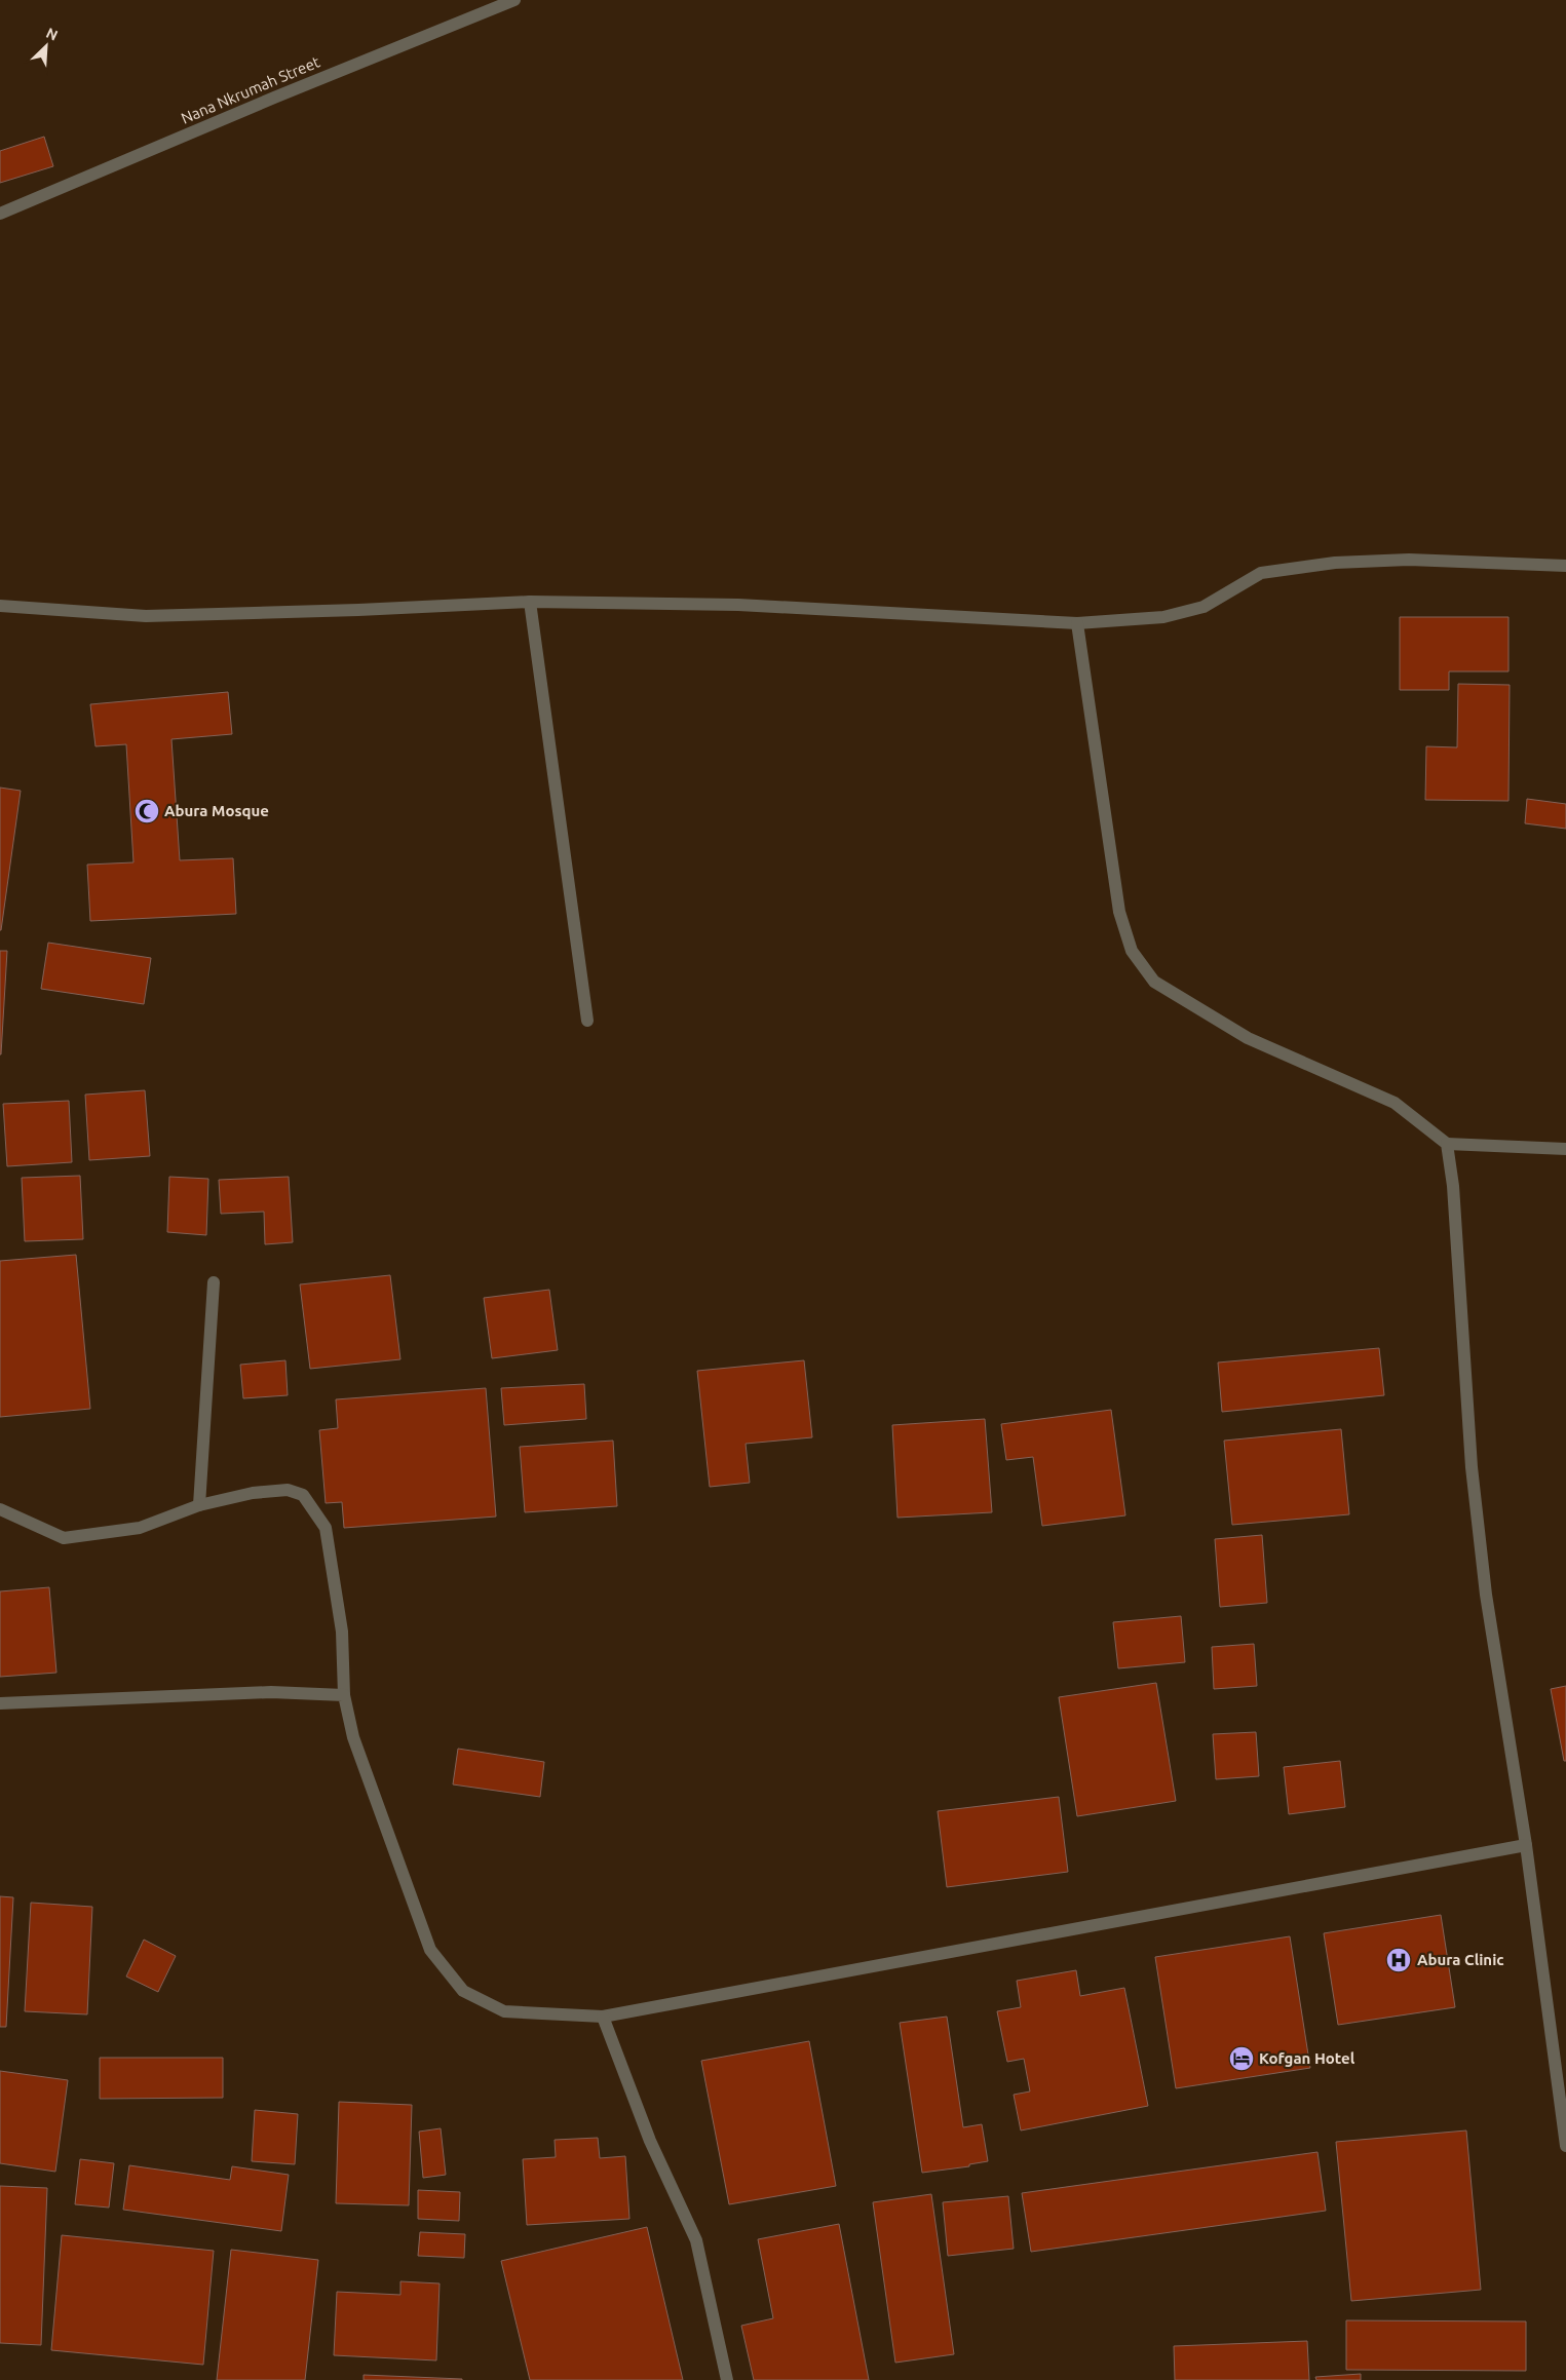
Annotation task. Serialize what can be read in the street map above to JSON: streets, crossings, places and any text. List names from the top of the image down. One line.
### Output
{"streets":{"street":["Nana Nkrumah Street"]},"places":{"mosque":["Abura Mosque"],"hospital":["Abura Clinic"],"hotel":["Kofgan Hotel"]},"north":"top right"}
